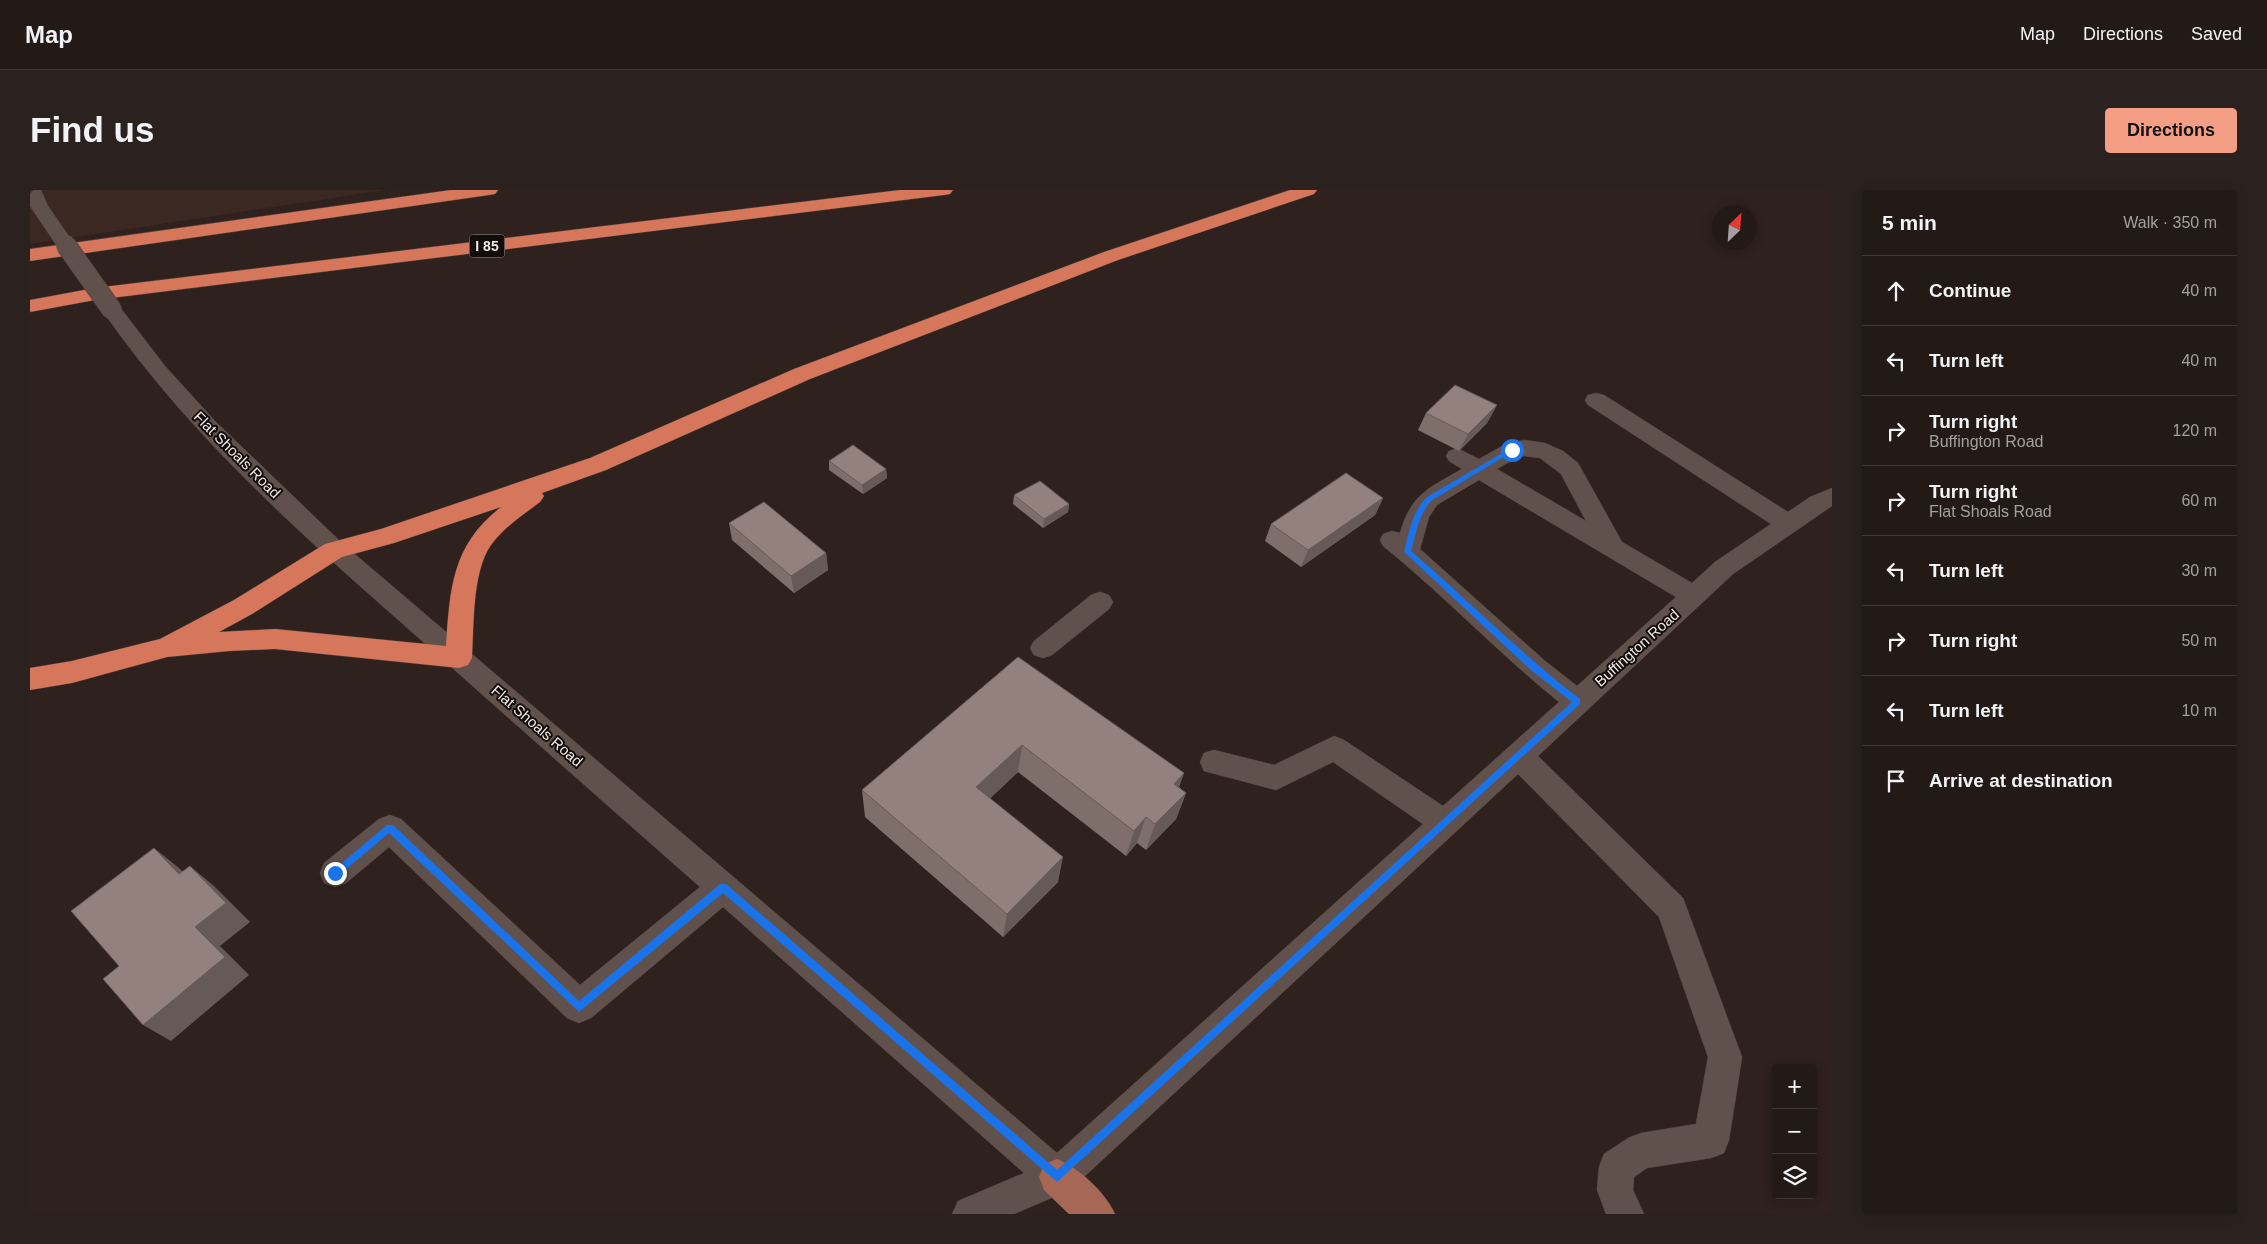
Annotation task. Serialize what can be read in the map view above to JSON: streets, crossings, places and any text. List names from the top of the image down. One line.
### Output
{"streets":{"highway":["I 85"],"main road":["Flat Shoals Road"],"street":["Buffington Road"]},"crossings":[["Flat Shoals Road","Buffington Road"]],"north":"top right","page":{"header":"Map","nav":["Map","Directions","Saved"],"buttons":"Directions","title":"Find us","heading":["5 min","Walk · 350 m"],"list":[["Continue","40 m"],["Turn left","40 m"],["Turn right","Buffington Road","120 m"],["Turn right","Flat Shoals Road","60 m"],["Turn left","30 m"],["Turn right","50 m"],["Turn left","10 m"],"Arrive at destination"],"map_buttons":["+","−"]}}
